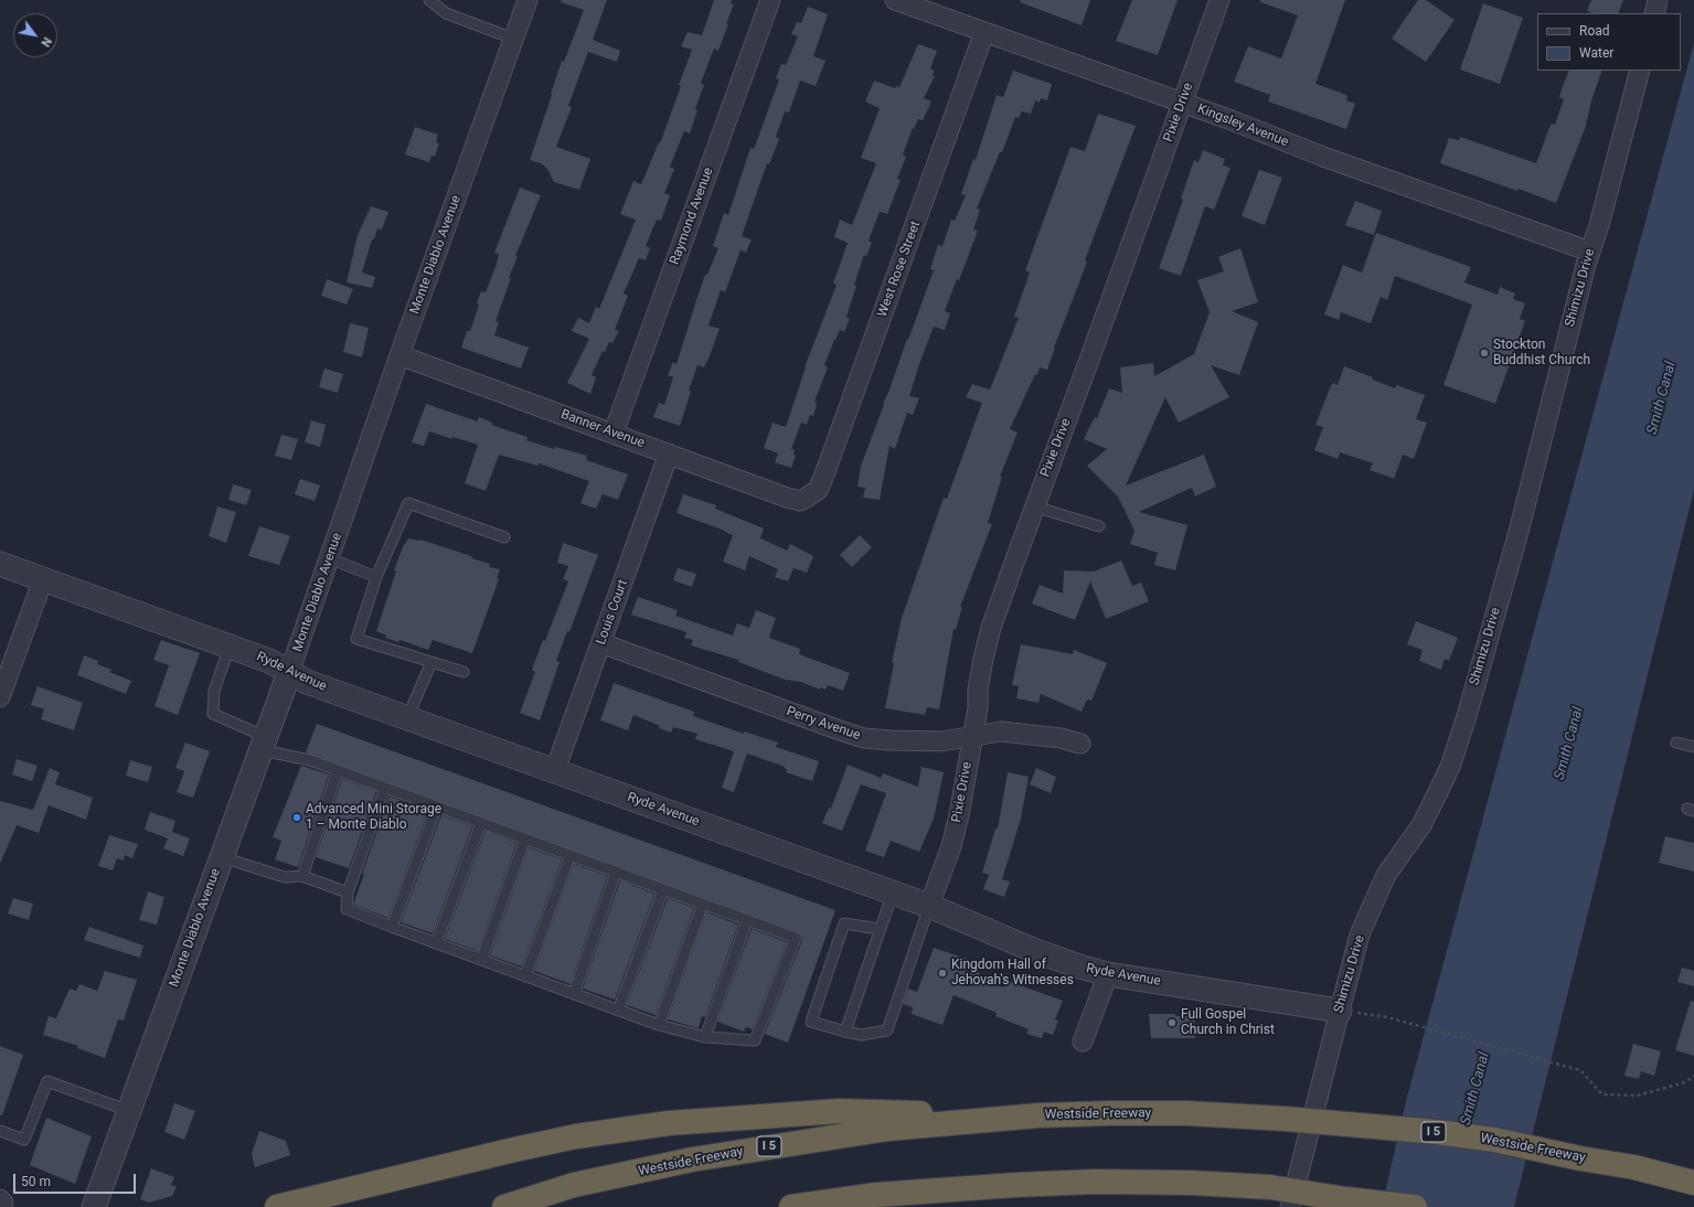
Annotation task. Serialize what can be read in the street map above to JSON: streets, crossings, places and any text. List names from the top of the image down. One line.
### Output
{"streets":{"highway":["Westside Freeway","I 5"],"street":["Pixie Drive","Kingsley Avenue","Raymond Avenue","Monte Diablo Avenue","West Rose Street","Shimizu Drive","Banner Avenue","Louis Court","Ryde Avenue","Perry Avenue"]},"crossings":[["Pixie Drive","Kingsley Avenue"],["Pixie Drive","Ryde Avenue"],["Pixie Drive","Perry Avenue"],["Kingsley Avenue","West Rose Street"],["Kingsley Avenue","Shimizu Drive"],["Raymond Avenue","Banner Avenue"],["Monte Diablo Avenue","Banner Avenue"],["Monte Diablo Avenue","Ryde Avenue"],["West Rose Street","Banner Avenue"],["Shimizu Drive","Ryde Avenue"],["Banner Avenue","Louis Court"],["Louis Court","Ryde Avenue"],["Louis Court","Perry Avenue"]],"water":["Smith Canal"],"places":["Stockton Buddhist Church","Advanced Mini Storage 1 – Monte Diablo","Kingdom Hall of Jehovah's Witnesses","Full Gospel Church in Christ"],"legend":["Road","Water"],"scale_bar":"50 m","north":"bottom right"}
